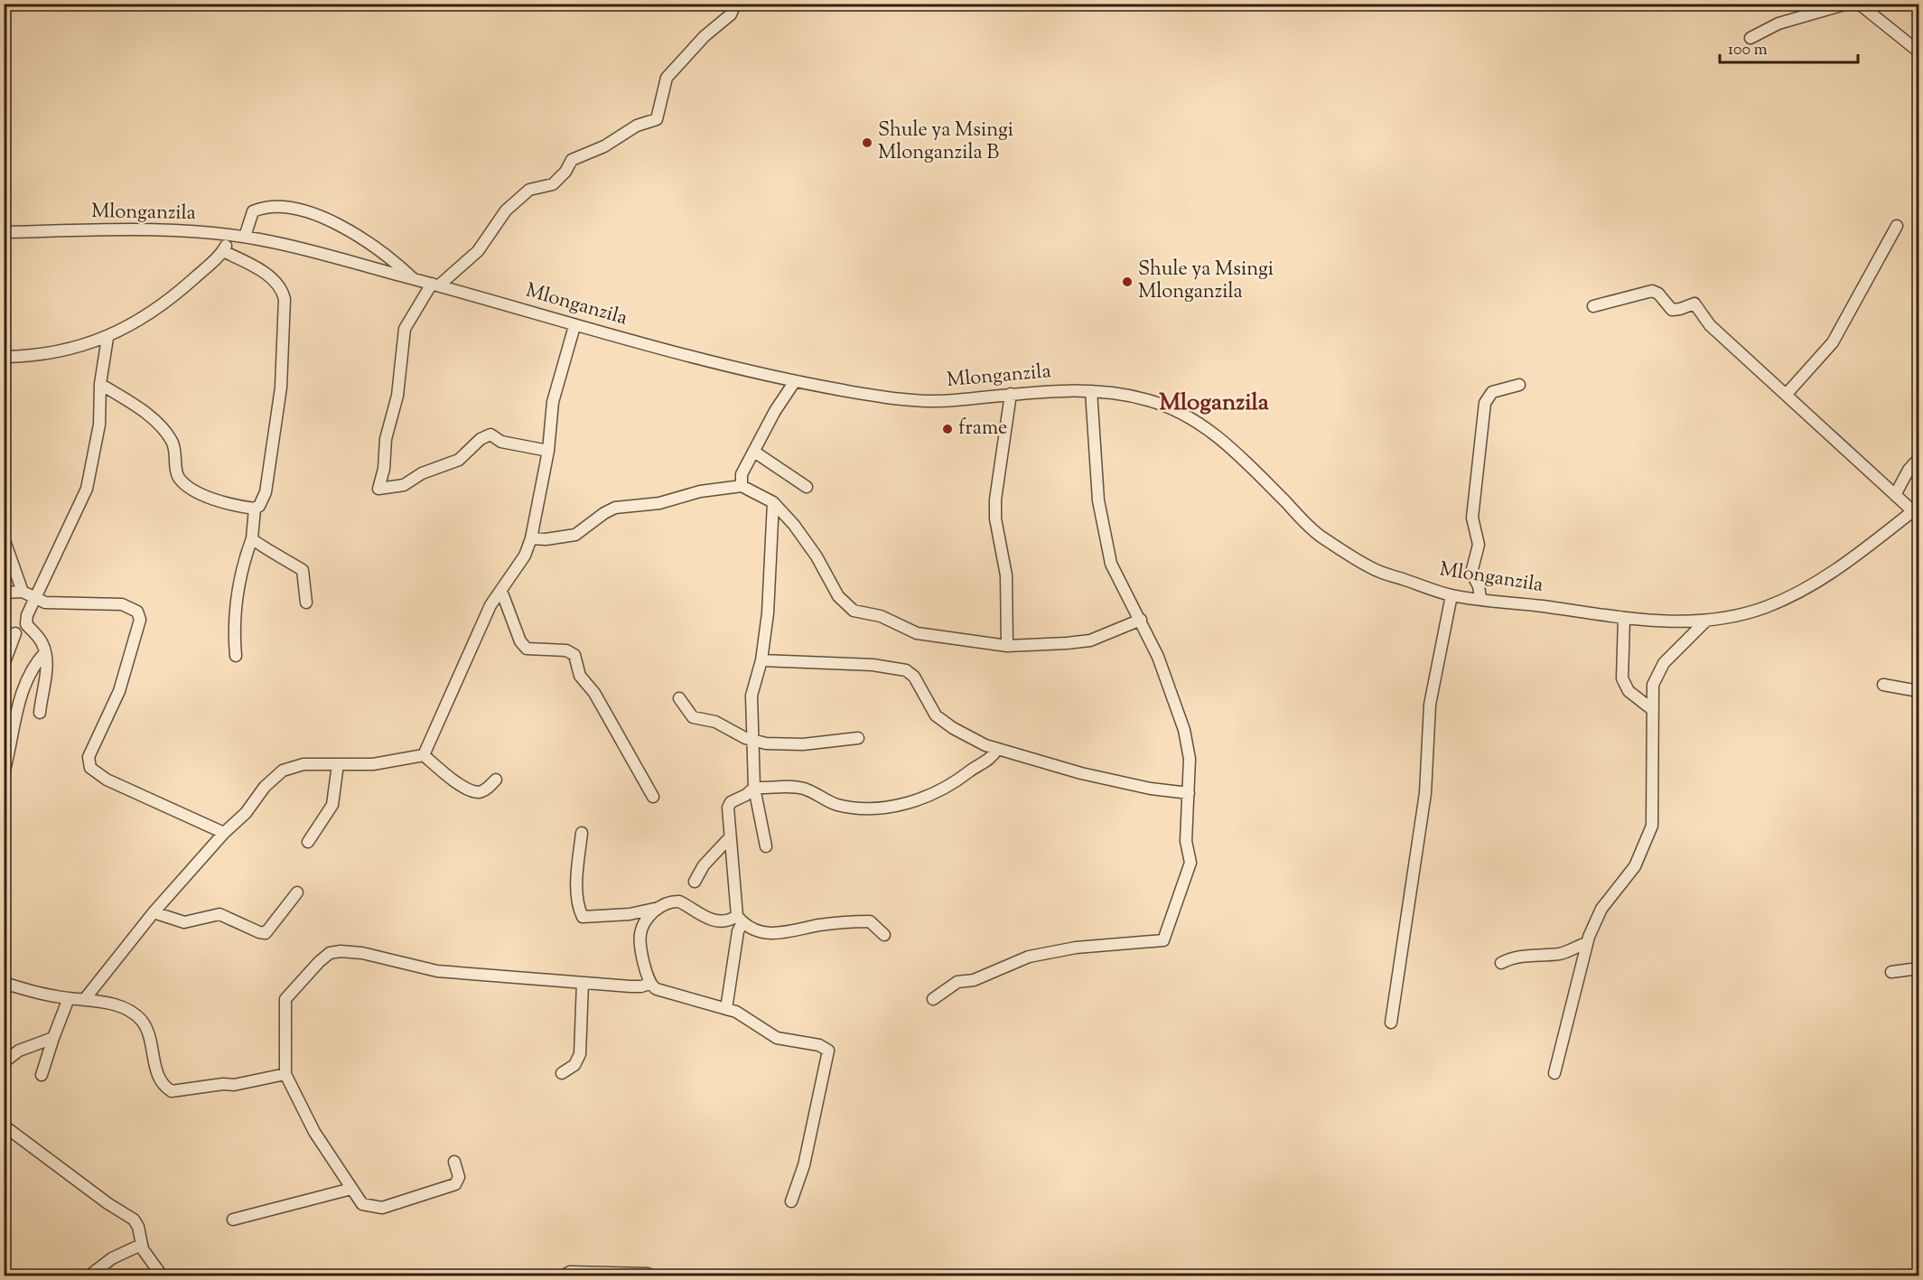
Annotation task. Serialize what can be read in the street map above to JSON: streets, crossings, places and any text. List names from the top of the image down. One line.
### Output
{"streets":{"street":["Mlonganzila"]},"districts":["Mloganzila"],"places":["Shule ya Msingi Mlonganzila B","Shule ya Msingi Mlonganzila","frame"],"scale_bar":"100 m"}
